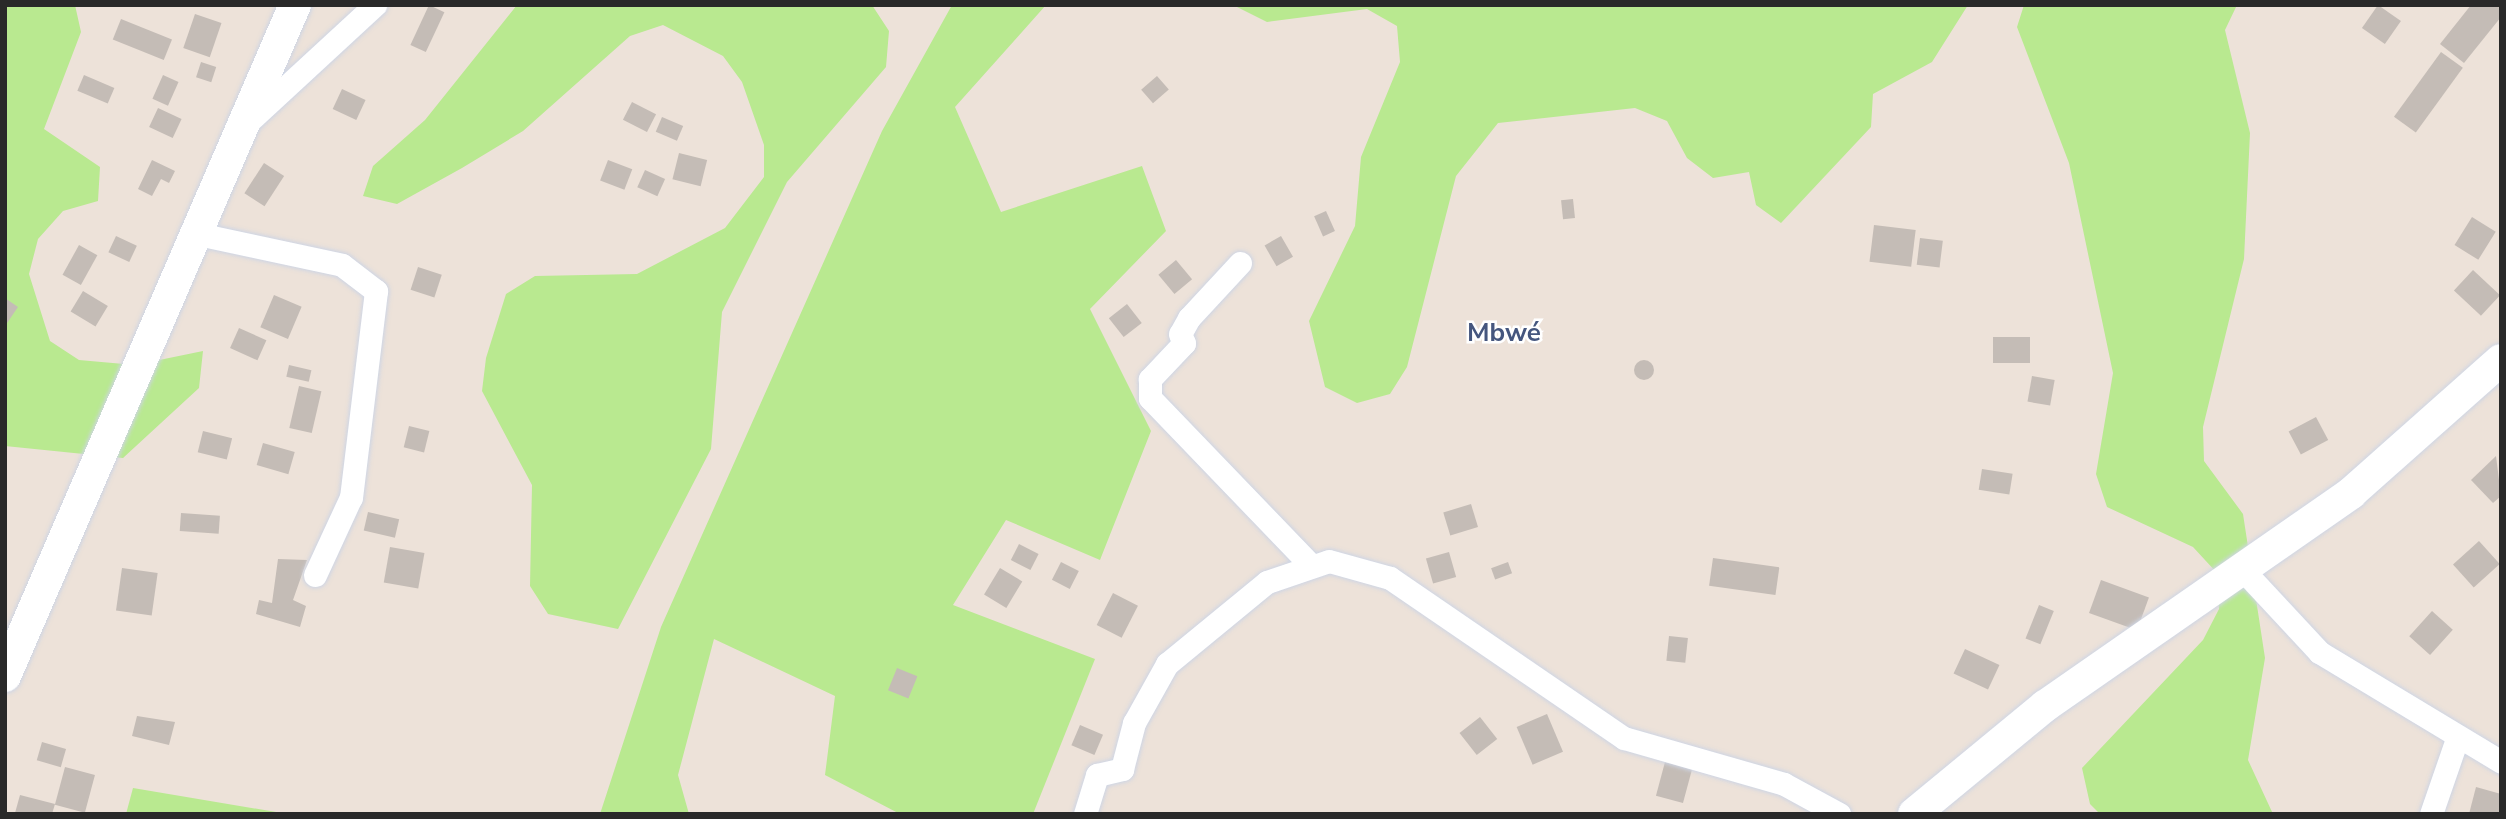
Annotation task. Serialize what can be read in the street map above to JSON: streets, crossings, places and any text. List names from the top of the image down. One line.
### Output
{"districts":["Mbwé"]}
